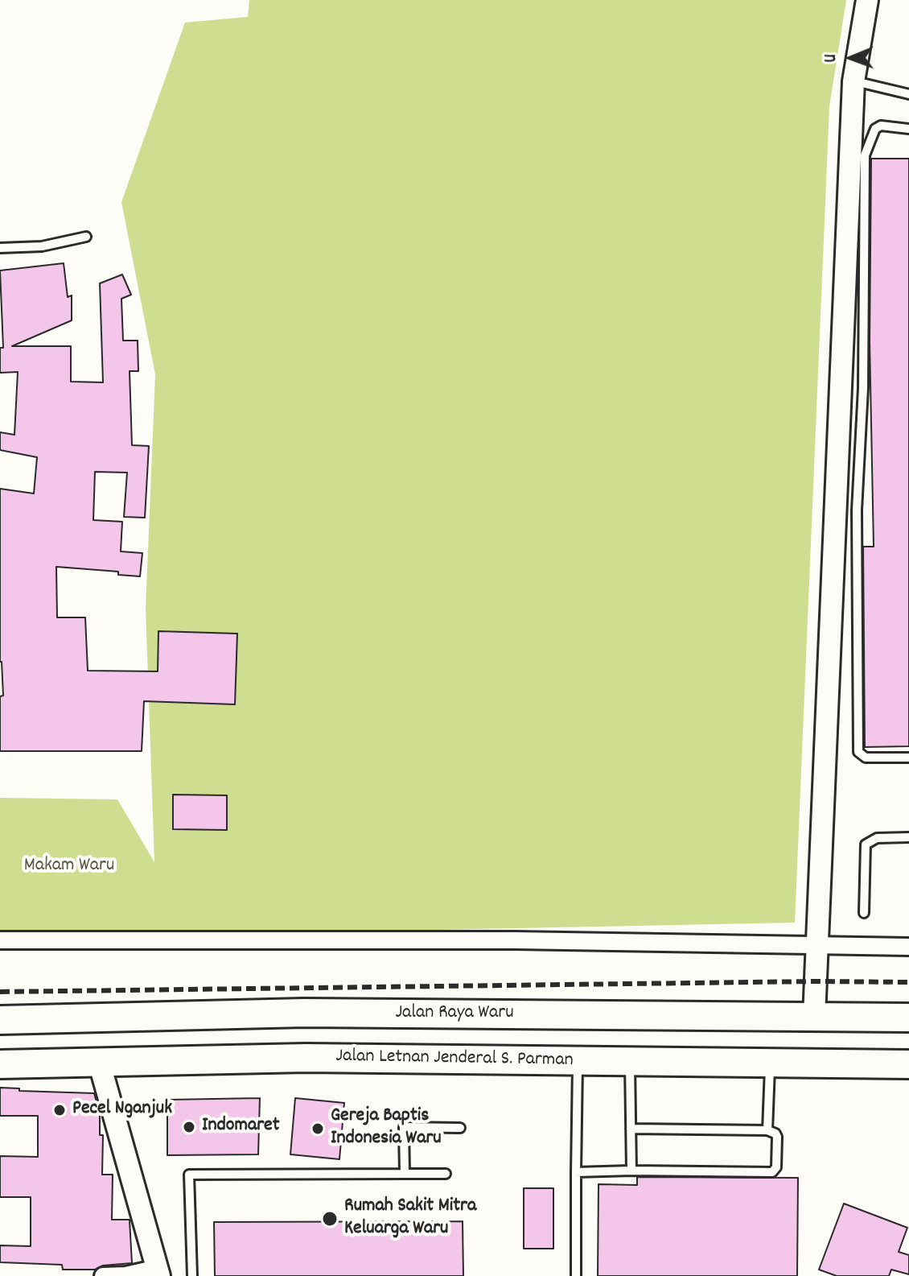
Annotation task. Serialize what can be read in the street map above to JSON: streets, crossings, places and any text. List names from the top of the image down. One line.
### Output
{"streets":{"highway":["Jalan Raya Waru","Jalan Letnan Jenderal S. Parman"]},"parks":["Makam Waru"],"places":["Pecel Nganjuk","Indomaret","Gereja Baptis Indonesia Waru","Rumah Sakit Mitra Keluarga Waru"],"north":"left"}
